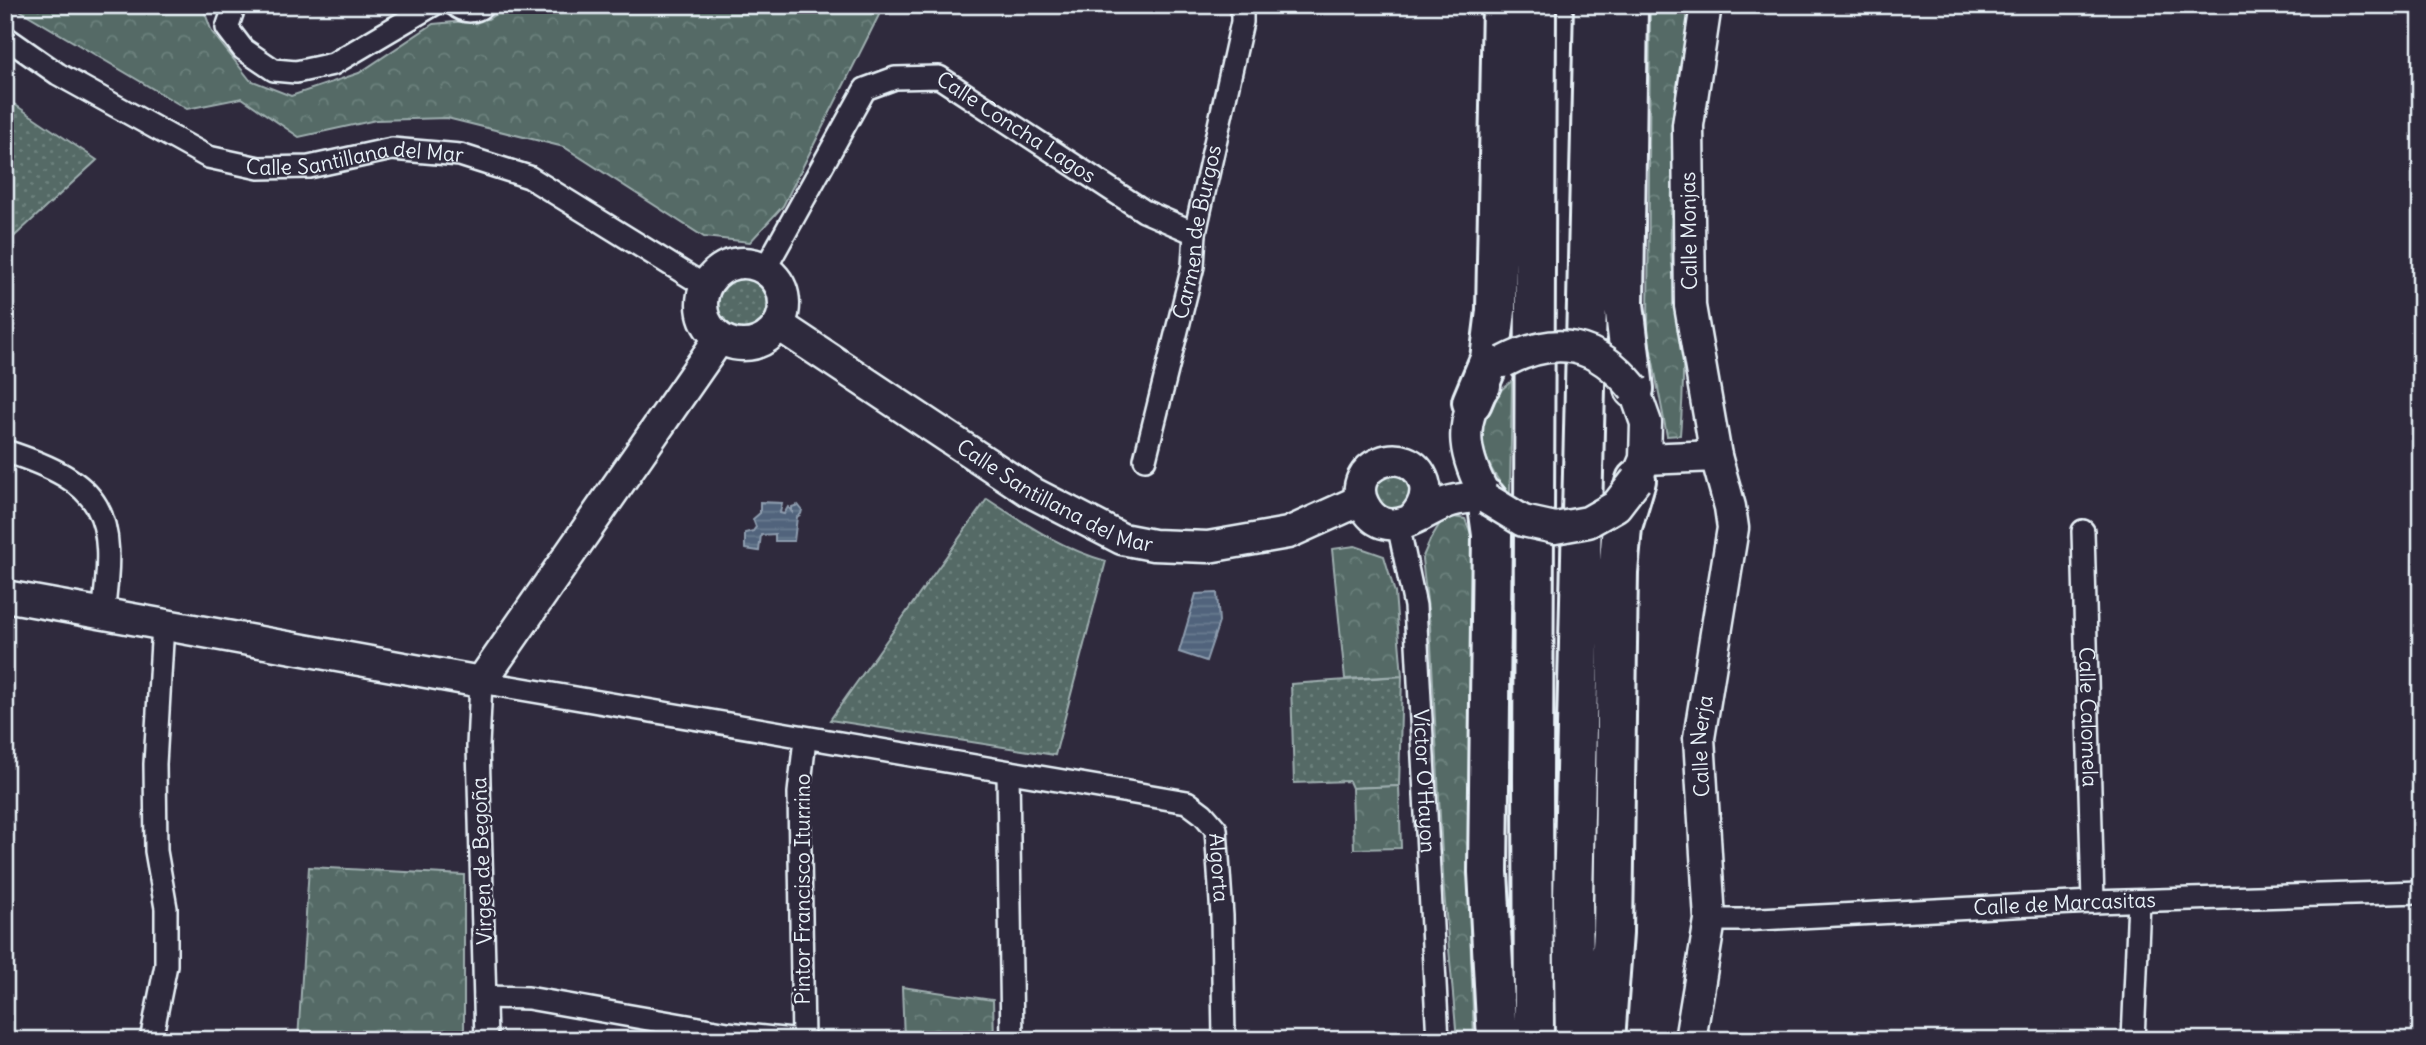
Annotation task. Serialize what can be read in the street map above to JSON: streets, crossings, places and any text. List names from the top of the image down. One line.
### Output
{"streets":{"street":["Calle Concha Lagos","Calle Santillana del Mar","Calle Monjas","Carmen de Burgos","Calle Calomela","Calle Nerja","Víctor O'Hayon","Virgen de Begoña","Algorta","Pintor Francisco Iturrino","Calle de Marcasitas"]},"crossings":[["Calle Concha Lagos","Calle Santillana del Mar"],["Calle Concha Lagos","Carmen de Burgos"],["Calle Santillana del Mar","Víctor O'Hayon"],["Calle Monjas","Calle Nerja"],["Calle Calomela","Calle de Marcasitas"],["Calle Nerja","Calle de Marcasitas"],["Virgen de Begoña","Algorta"],["Algorta","Pintor Francisco Iturrino"]]}
